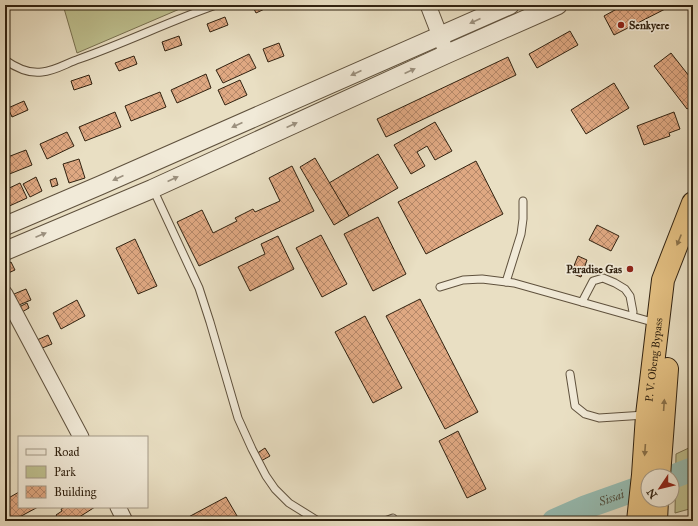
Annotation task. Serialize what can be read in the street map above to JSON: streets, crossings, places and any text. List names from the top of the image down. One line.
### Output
{"streets":{"highway":["P. V. Obeng Bypass"]},"water":["Sissai"],"places":["Senkyere","Paradise Gas"],"legend":["Road","Park","Building"],"north":"bottom left"}
